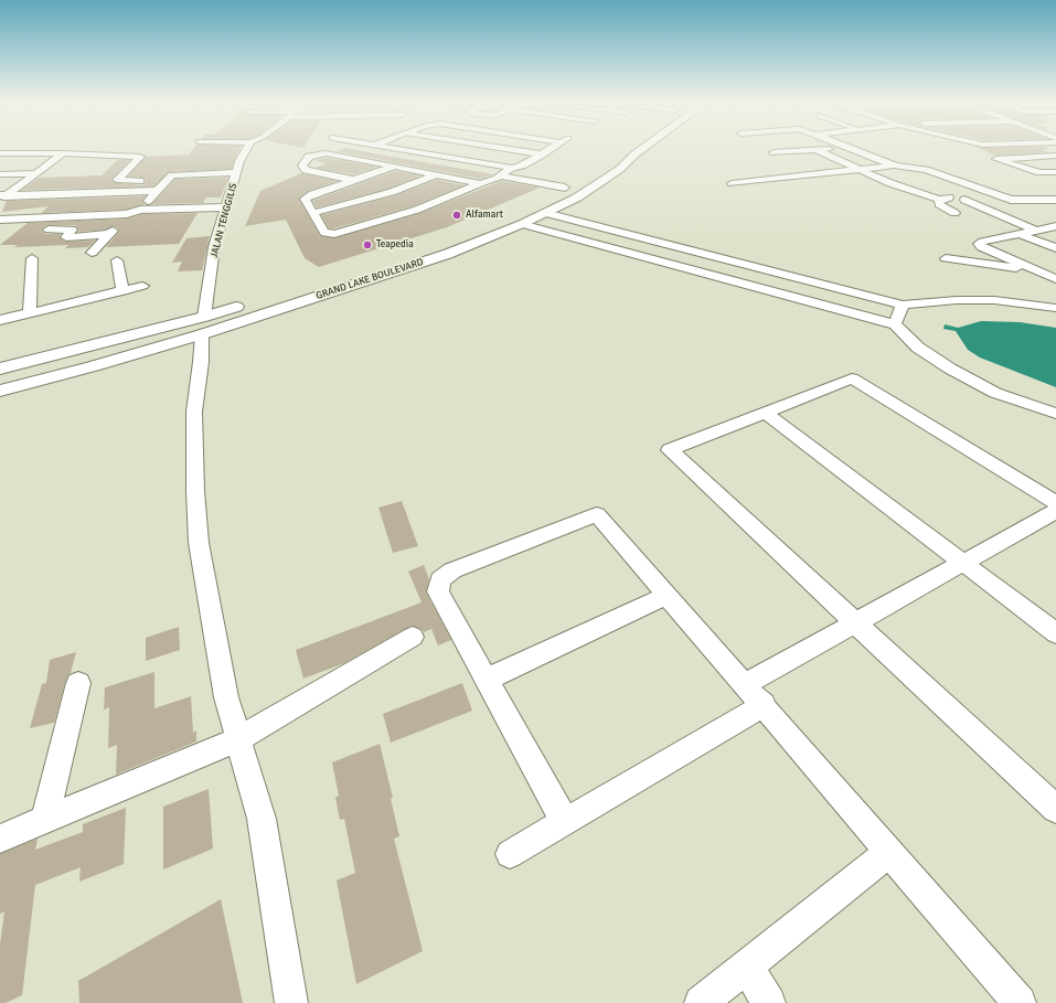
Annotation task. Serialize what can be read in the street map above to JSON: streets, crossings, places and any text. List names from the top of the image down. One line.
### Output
{"streets":{"street":["JALAN TENGGILIS","GRAND LAKE BOULEVARD"]},"places":["Alfamart","Teapedia"]}
